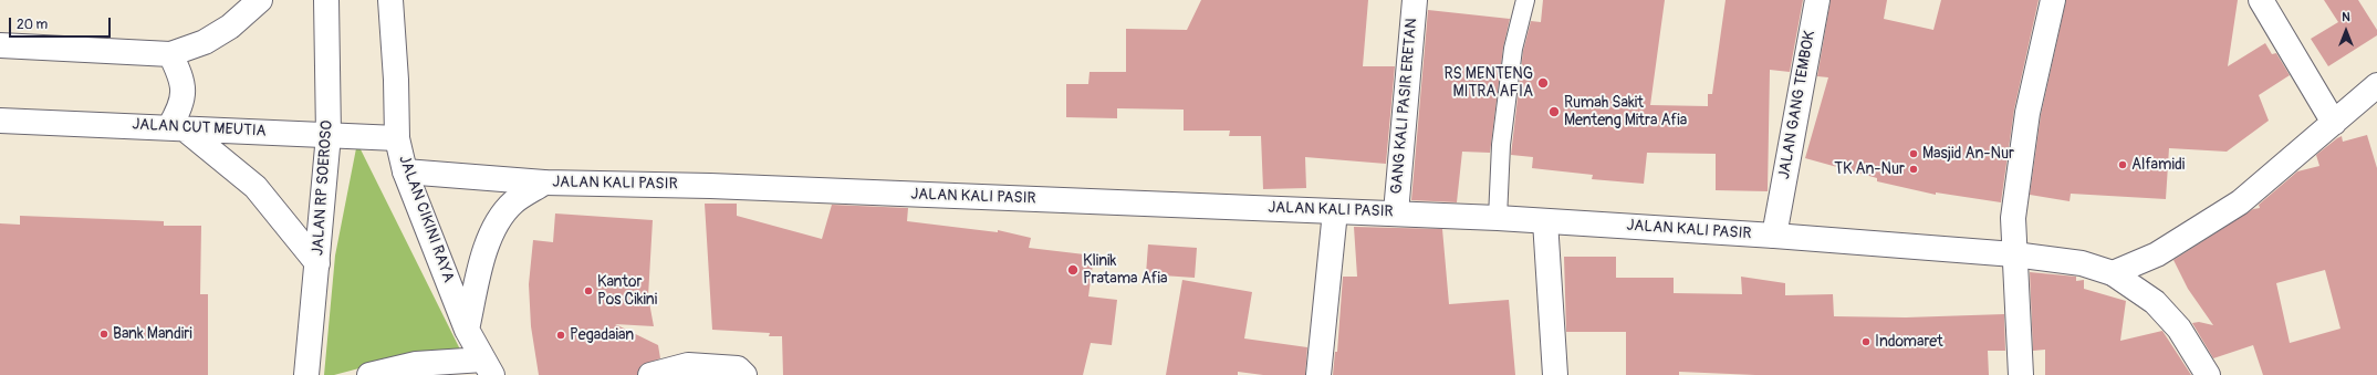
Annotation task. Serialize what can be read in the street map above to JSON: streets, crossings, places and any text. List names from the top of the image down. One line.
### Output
{"streets":{"street":["JALAN GANG TEMBOK","GANG KALI PASIR ERETAN","JALAN CUT MEUTIA","JALAN KALI PASIR","JALAN RP SOEROSO","JALAN CIKINI RAYA"]},"crossings":[["JALAN GANG TEMBOK","JALAN KALI PASIR"],["GANG KALI PASIR ERETAN","JALAN KALI PASIR"],["JALAN CUT MEUTIA","JALAN RP SOEROSO"],["JALAN CUT MEUTIA","JALAN CIKINI RAYA"],["JALAN KALI PASIR","JALAN CIKINI RAYA"]],"places":["RS MENTENG MITRA AFIA","Rumah Sakit Menteng Mitra Afia","Masjid An-Nur","Alfamidi","TK An-Nur","Klinik Pratama Afia","Kantor Pos Cikini","Bank Mandiri","Pegadaian","Indomaret"],"scale_bar":"20 m","north":"top"}
